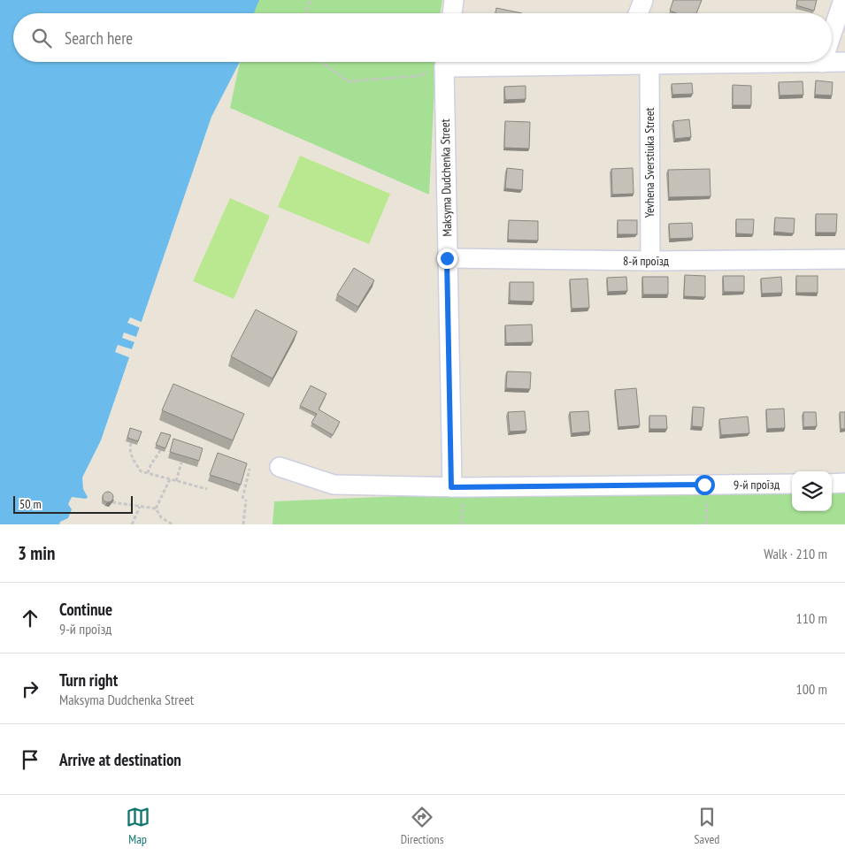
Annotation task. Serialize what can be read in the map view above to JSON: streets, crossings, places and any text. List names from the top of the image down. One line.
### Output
{"streets":{"street":["Yevhena Sverstiuka Street","Maksyma Dudchenka Street","8-й проїзд","9-й проїзд"]},"crossings":[["Yevhena Sverstiuka Street","8-й проїзд"],["Maksyma Dudchenka Street","8-й проїзд"],["Maksyma Dudchenka Street","9-й проїзд"]],"scale_bar":"50 m","page":{"search":"Search here","scale":"50 m","heading":["3 min","Walk · 210 m"],"list":[["Continue","9-й проїзд","110 m"],["Turn right","Maksyma Dudchenka Street","100 m"],"Arrive at destination"],"nav":["Map","Directions","Saved"]}}
